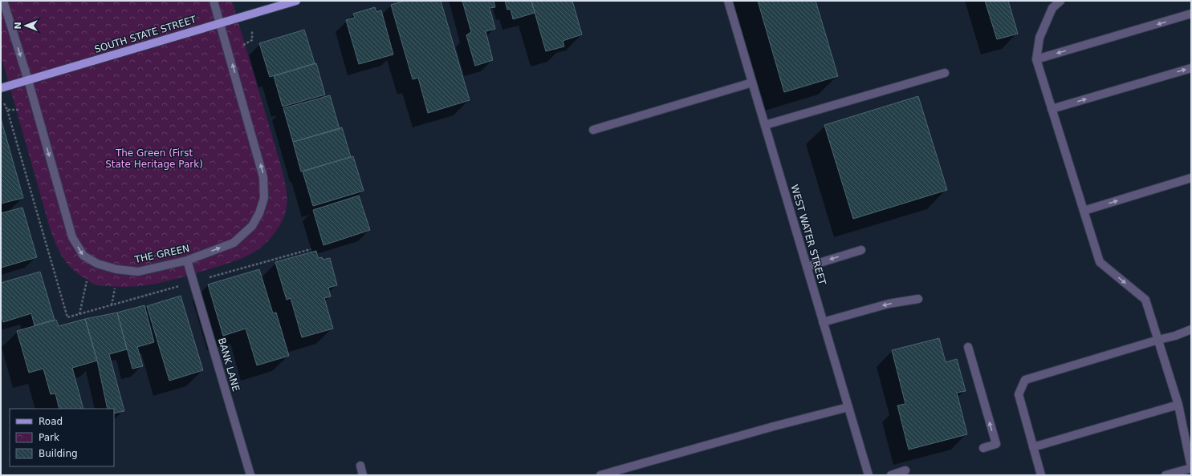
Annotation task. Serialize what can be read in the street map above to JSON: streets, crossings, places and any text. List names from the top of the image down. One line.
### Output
{"streets":{"main road":["SOUTH STATE STREET"],"street":["WEST WATER STREET","THE GREEN","BANK LANE"]},"crossings":[["SOUTH STATE STREET","THE GREEN"],["THE GREEN","BANK LANE"]],"parks":["The Green (First State Heritage Park)"],"legend":["Road","Park","Building"],"north":"left"}
